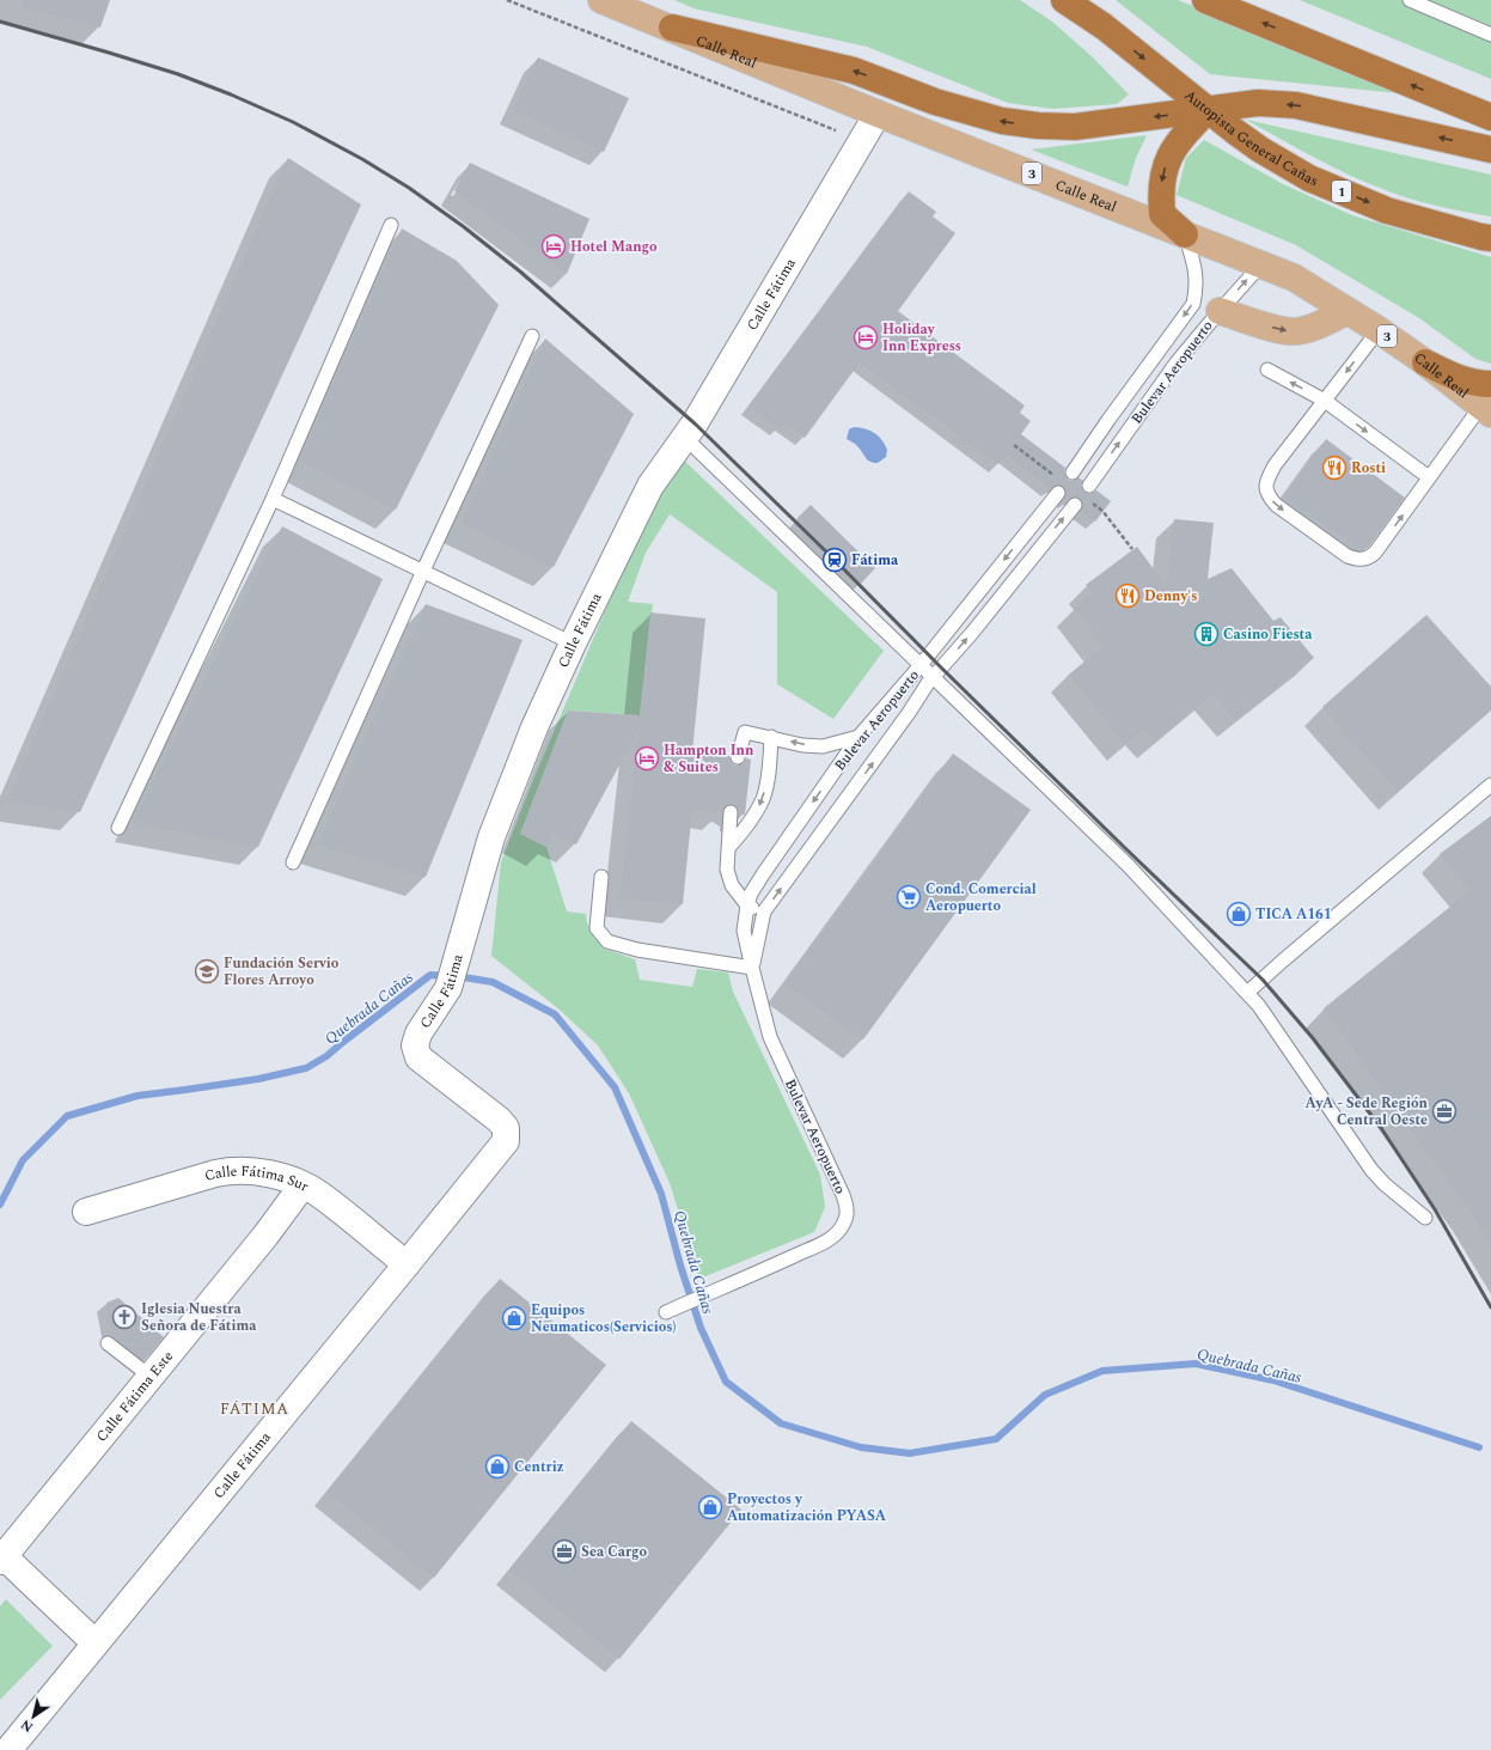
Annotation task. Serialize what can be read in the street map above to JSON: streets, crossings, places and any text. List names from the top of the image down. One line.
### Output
{"streets":{"highway":["Autopista General Cañas","1"],"main road":["Calle Real","3"],"street":["Calle Fátima","Calle Fátima Sur","Calle Fátima Este"],"lane":["Bulevar Aeropuerto"]},"crossings":[["Calle Real","Calle Fátima"],["Calle Real","Bulevar Aeropuerto"],["Calle Fátima","Calle Fátima Sur"],["Calle Fátima Sur","Calle Fátima Este"]],"districts":["FÁTIMA"],"water":["Quebrada Cañas"],"places":{"hotel":["Hotel Mango","Holiday Inn Express","Hampton Inn & Suites"],"restaurant":["Rosti","Denny's"],"station":["Fátima"],"building":["Casino Fiesta"],"supermarket":["Cond. Comercial Aeropuerto"],"shop":["TICA A161","Equipos Neumaticos(Servicios)","Centriz","Proyectos y Automatización PYASA"],"school or university":["Fundación Servio Flores Arroyo"],"office":["AyA - Sede Región Central Oeste","Sea Cargo"],"church":["Iglesia Nuestra Señora de Fátima"]},"north":"bottom left"}
